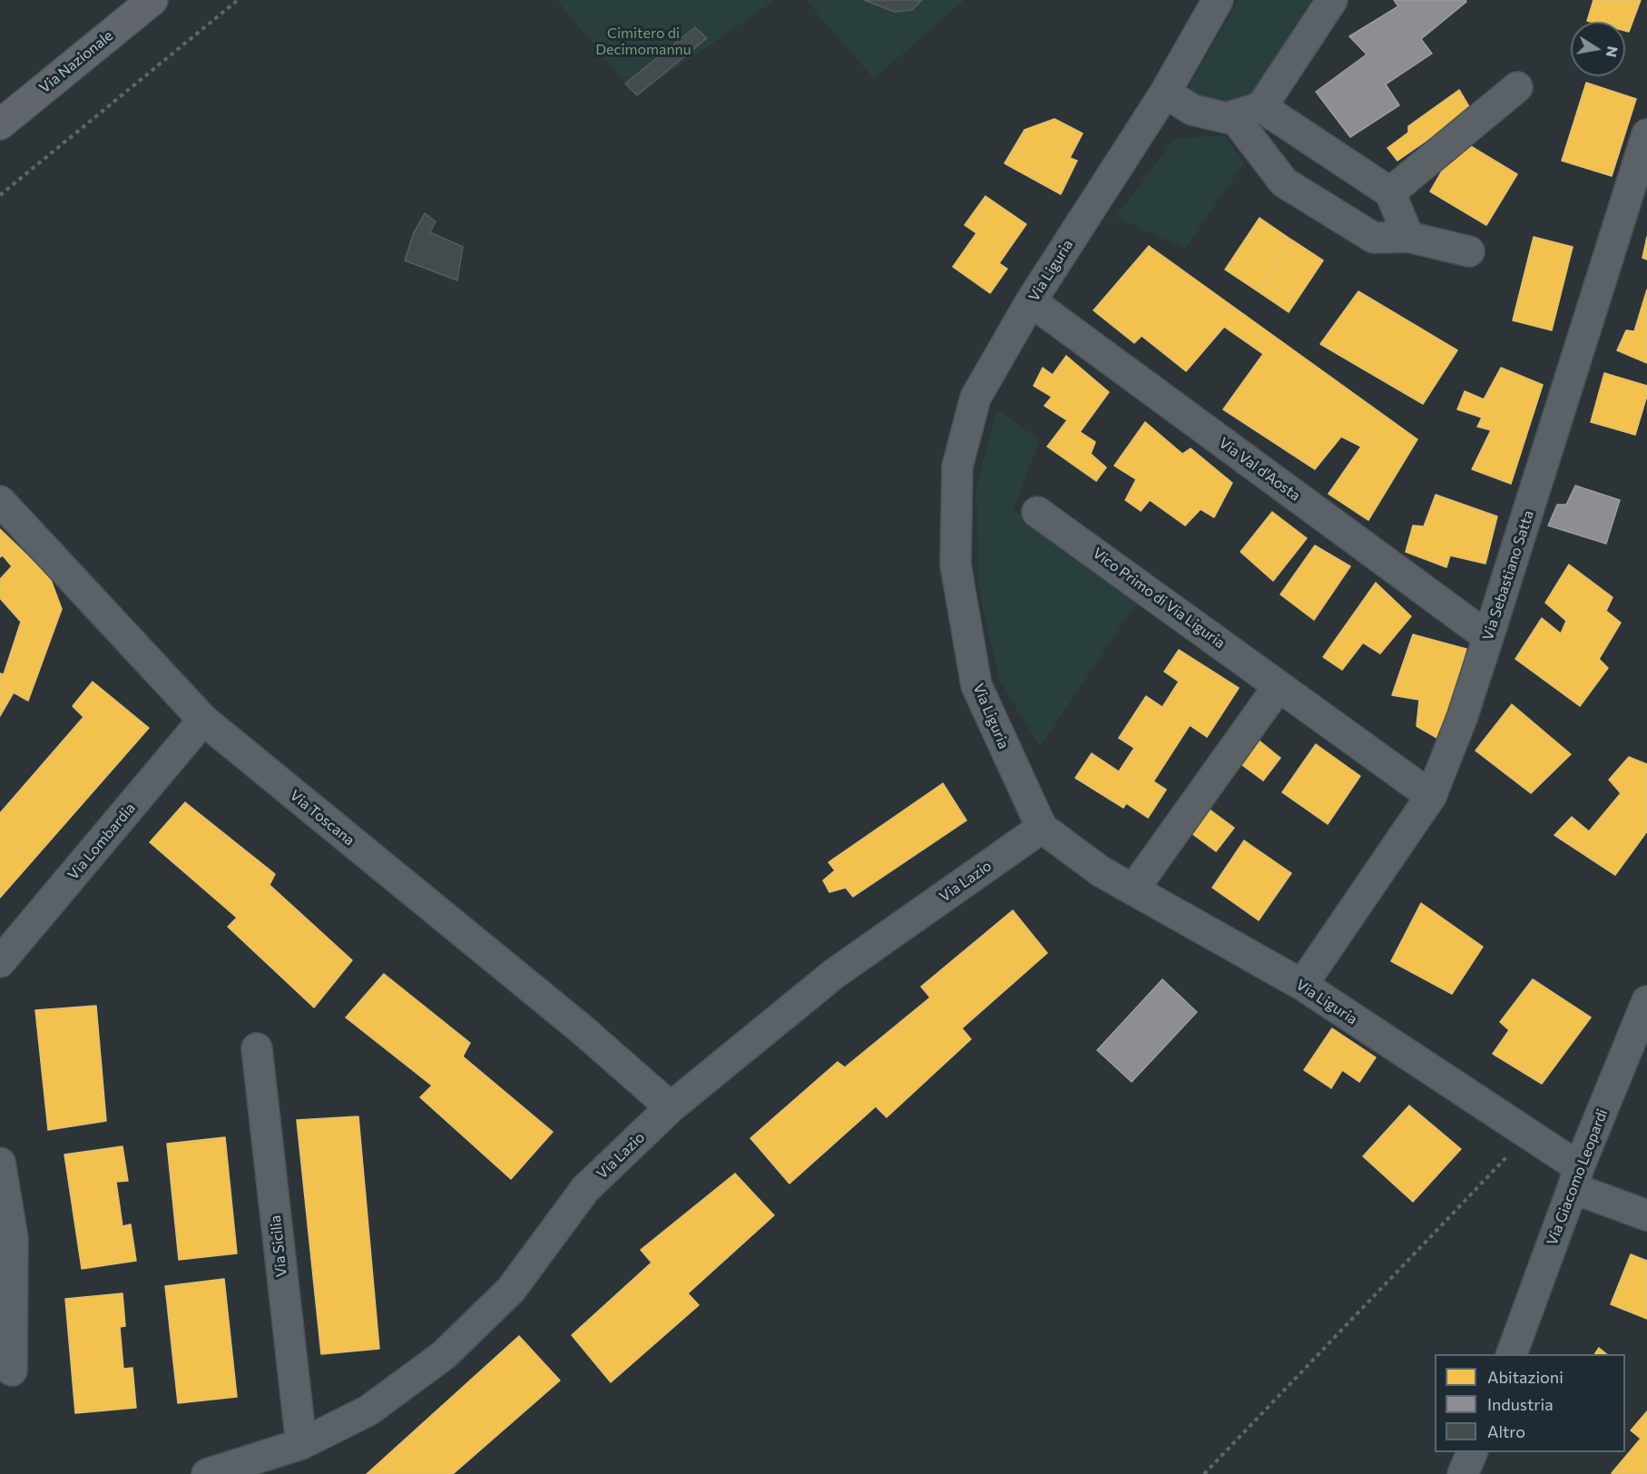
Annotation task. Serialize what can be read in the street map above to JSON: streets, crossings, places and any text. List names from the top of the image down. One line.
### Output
{"streets":{"main road":["Via Nazionale"],"street":["Via Liguria","Via Val d'Aosta","Via Sebastiano Satta","Vico Primo di Via Liguria","Via Toscana","Via Lombardia","Via Lazio","Via Giacomo Leopardi","Via Sicilia"]},"crossings":[["Via Liguria","Via Val d'Aosta"],["Via Liguria","Via Sebastiano Satta"],["Via Liguria","Via Lazio"],["Via Liguria","Via Giacomo Leopardi"],["Via Val d'Aosta","Via Sebastiano Satta"],["Via Sebastiano Satta","Vico Primo di Via Liguria"],["Via Toscana","Via Lombardia"],["Via Toscana","Via Lazio"],["Via Lazio","Via Sicilia"]],"parks":["Cimitero di Decimomannu"],"legend":["Abitazioni","Industria","Altro"],"north":"right"}
